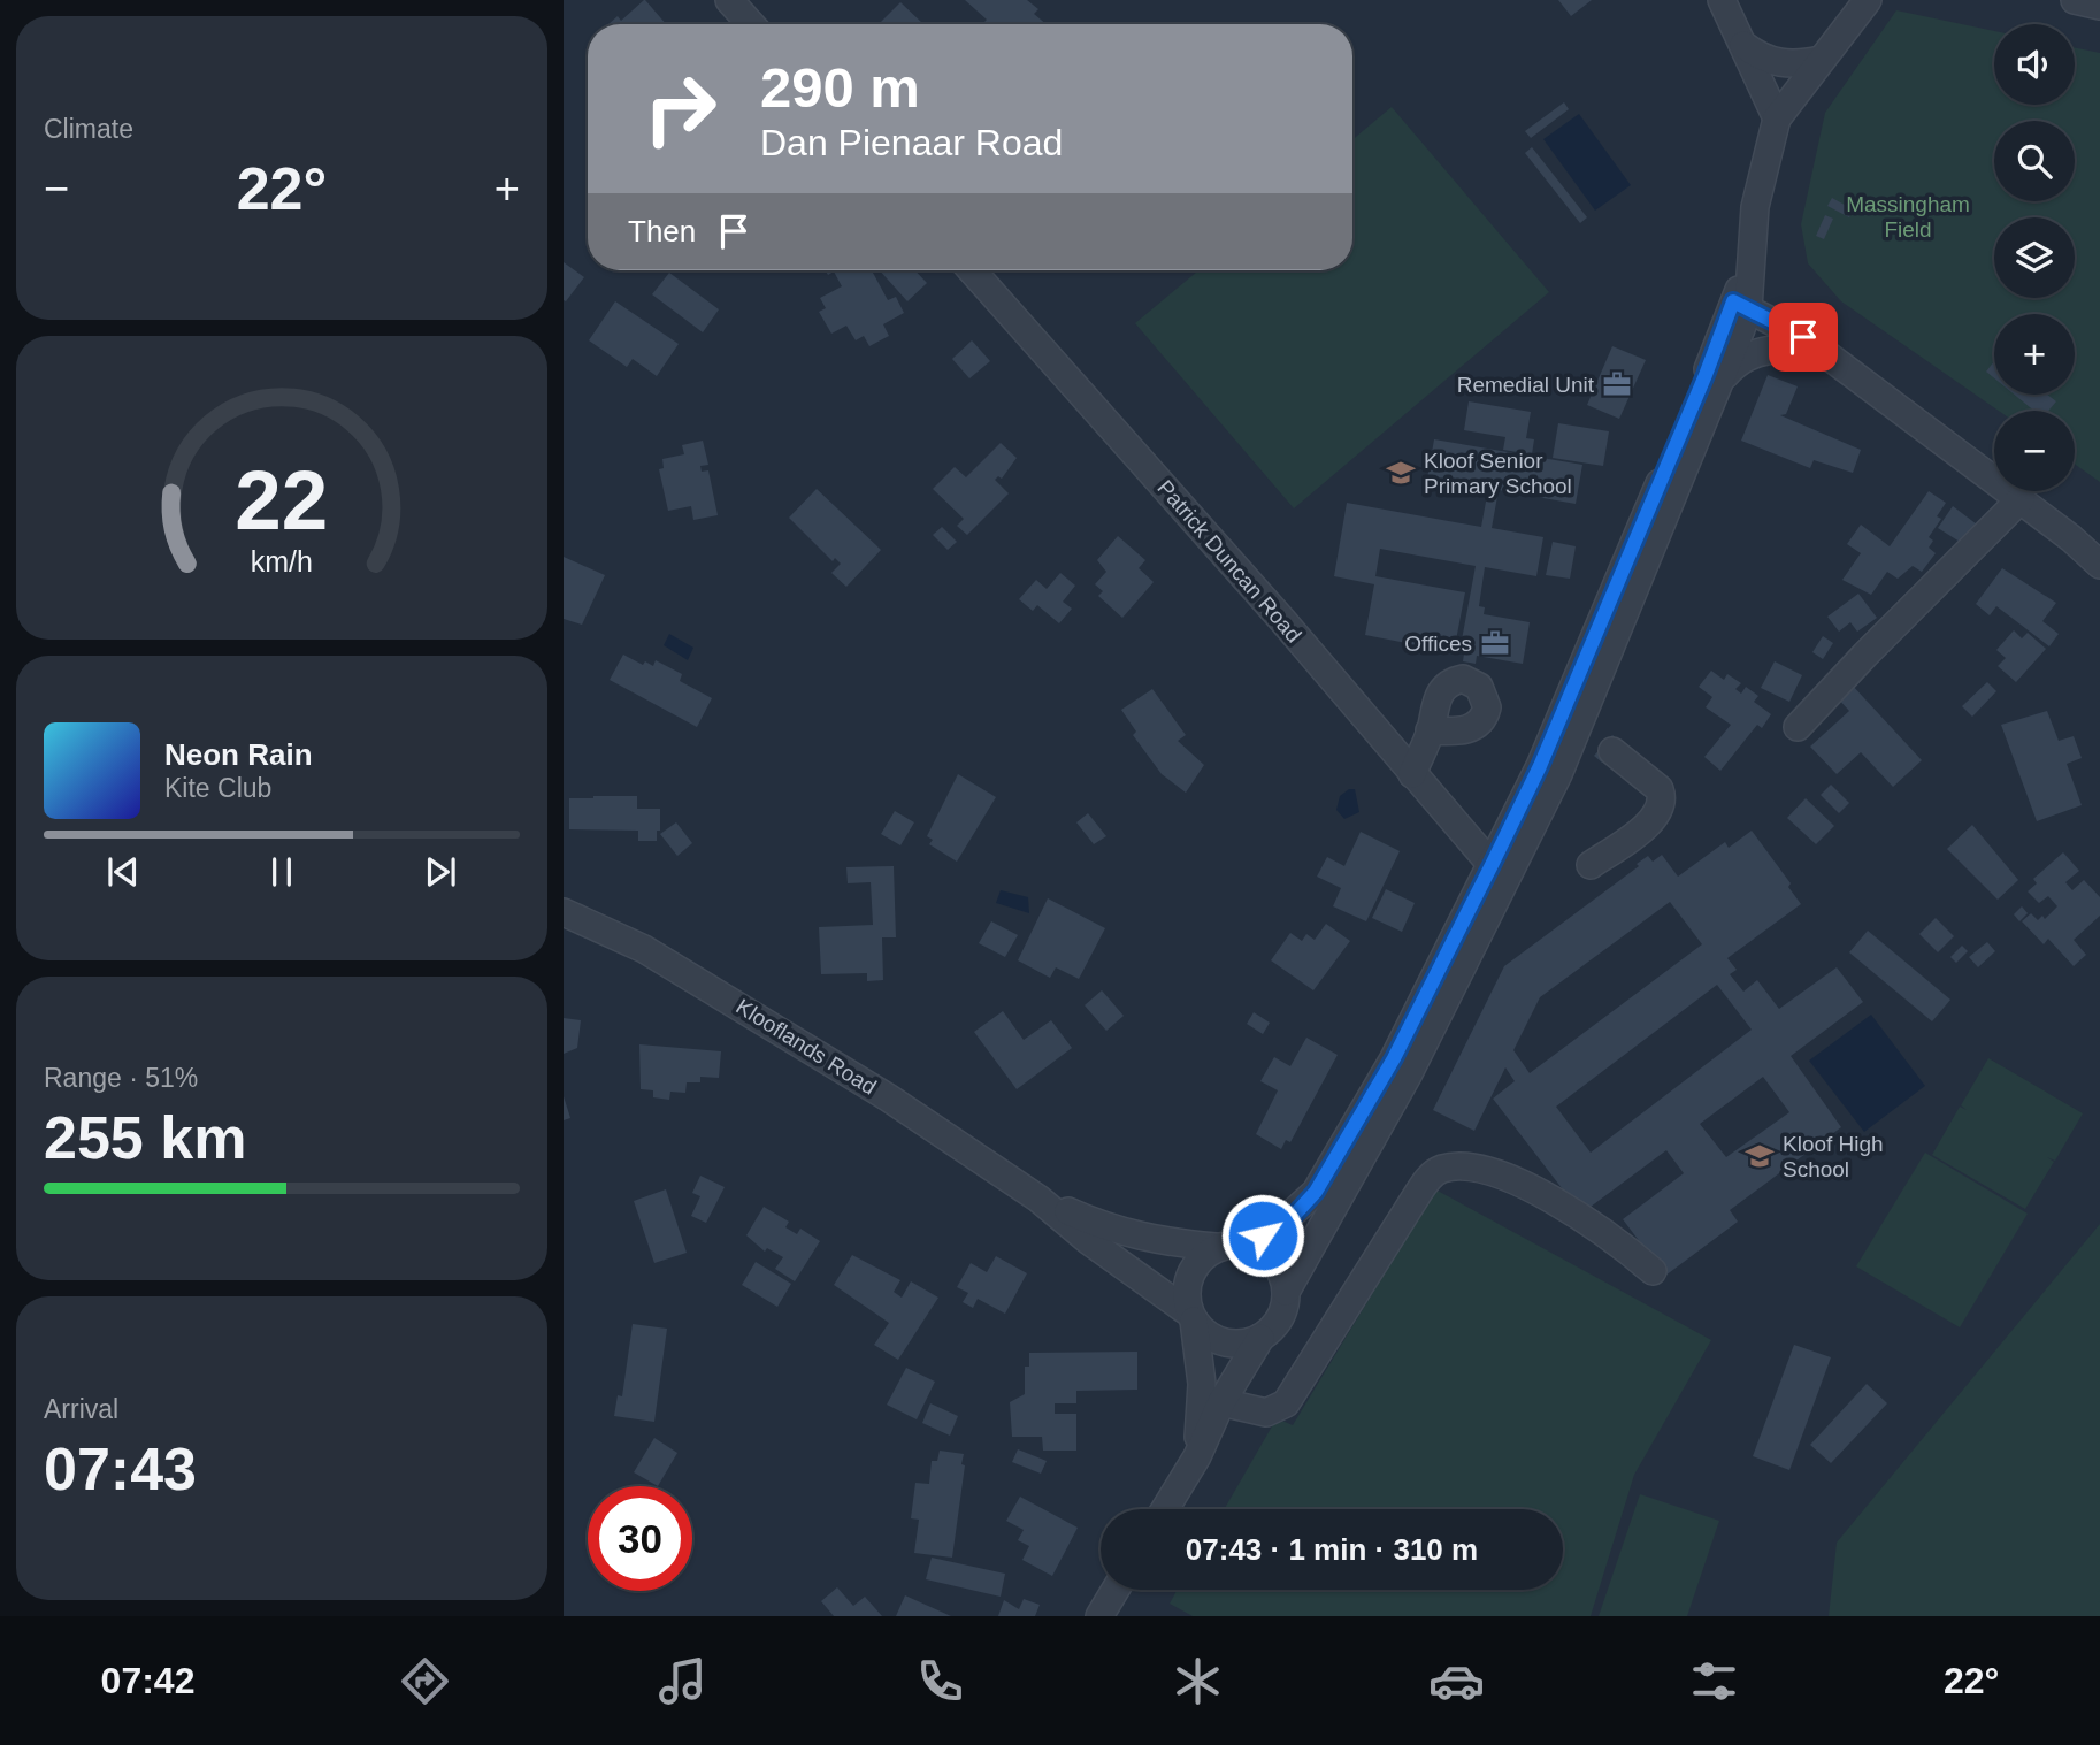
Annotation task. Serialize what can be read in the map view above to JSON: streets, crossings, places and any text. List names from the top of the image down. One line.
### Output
{"streets":{"street":["Patrick Duncan Road","Klooflands Road"]},"parks":["Massingham Field"],"places":{"office":["Remedial Unit","Offices"],"school or university":["Kloof Senior Primary School","Kloof High School"]},"page":{"tile":["Climate",["Range · 51%","255 km"],["Arrival","07:43"]],"map_buttons":["+","−"],"turn":["290 m","Dan Pienaar Road"],"heat":["−","22°","+"],"then":"Then","song":["Neon Rain","Kite Club"],"limit":"30","trip":"07:43 · 1 min · 310 m","tabs":["07:42","22°"],"gauge":["22","km/h"]}}
